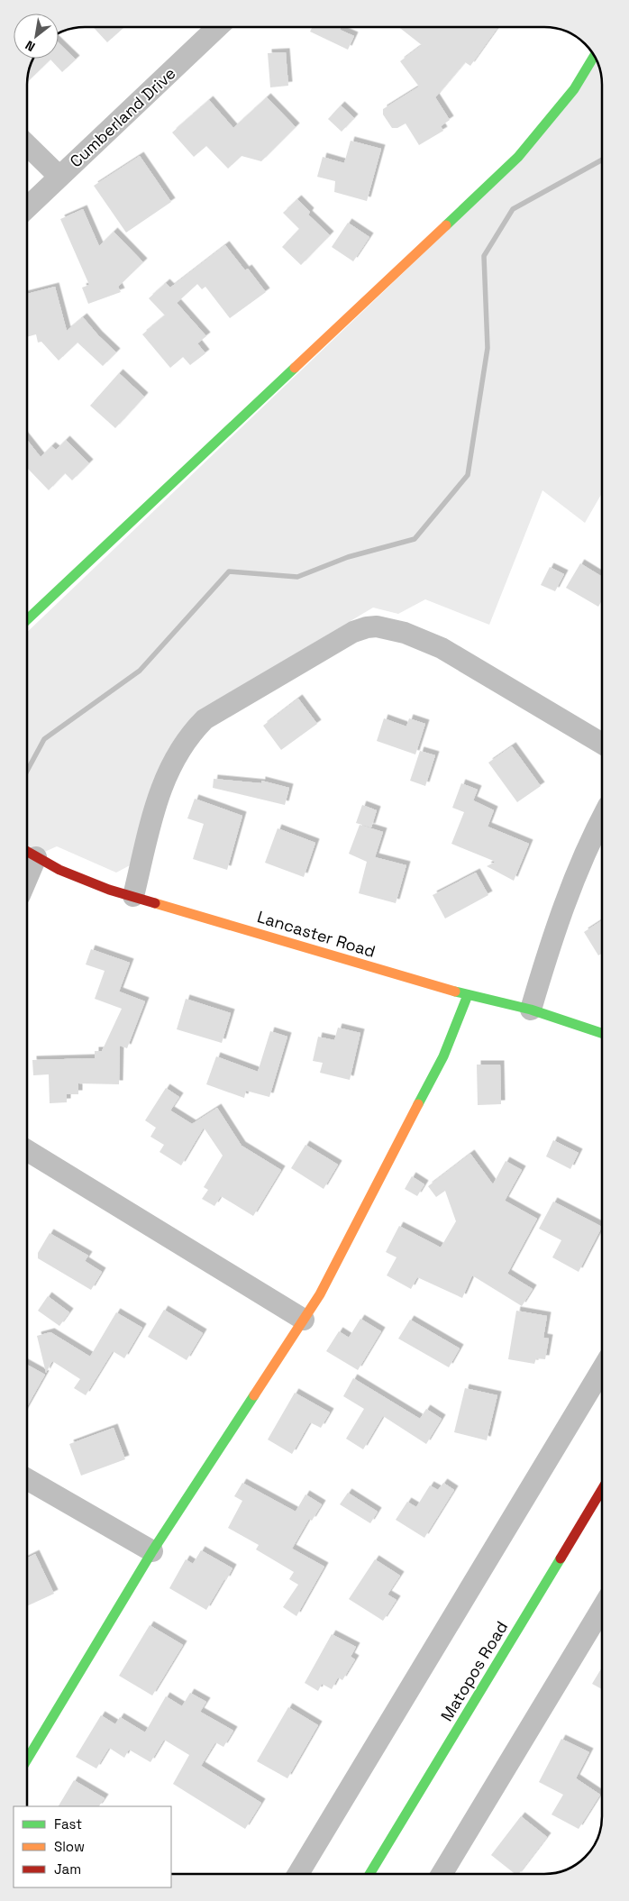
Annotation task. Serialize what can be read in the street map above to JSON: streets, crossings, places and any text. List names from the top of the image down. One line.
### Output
{"streets":{"street":["Cumberland Drive","Lancaster Road","Matopos Road"]},"legend":["Fast","Slow","Jam"],"north":"bottom left"}
